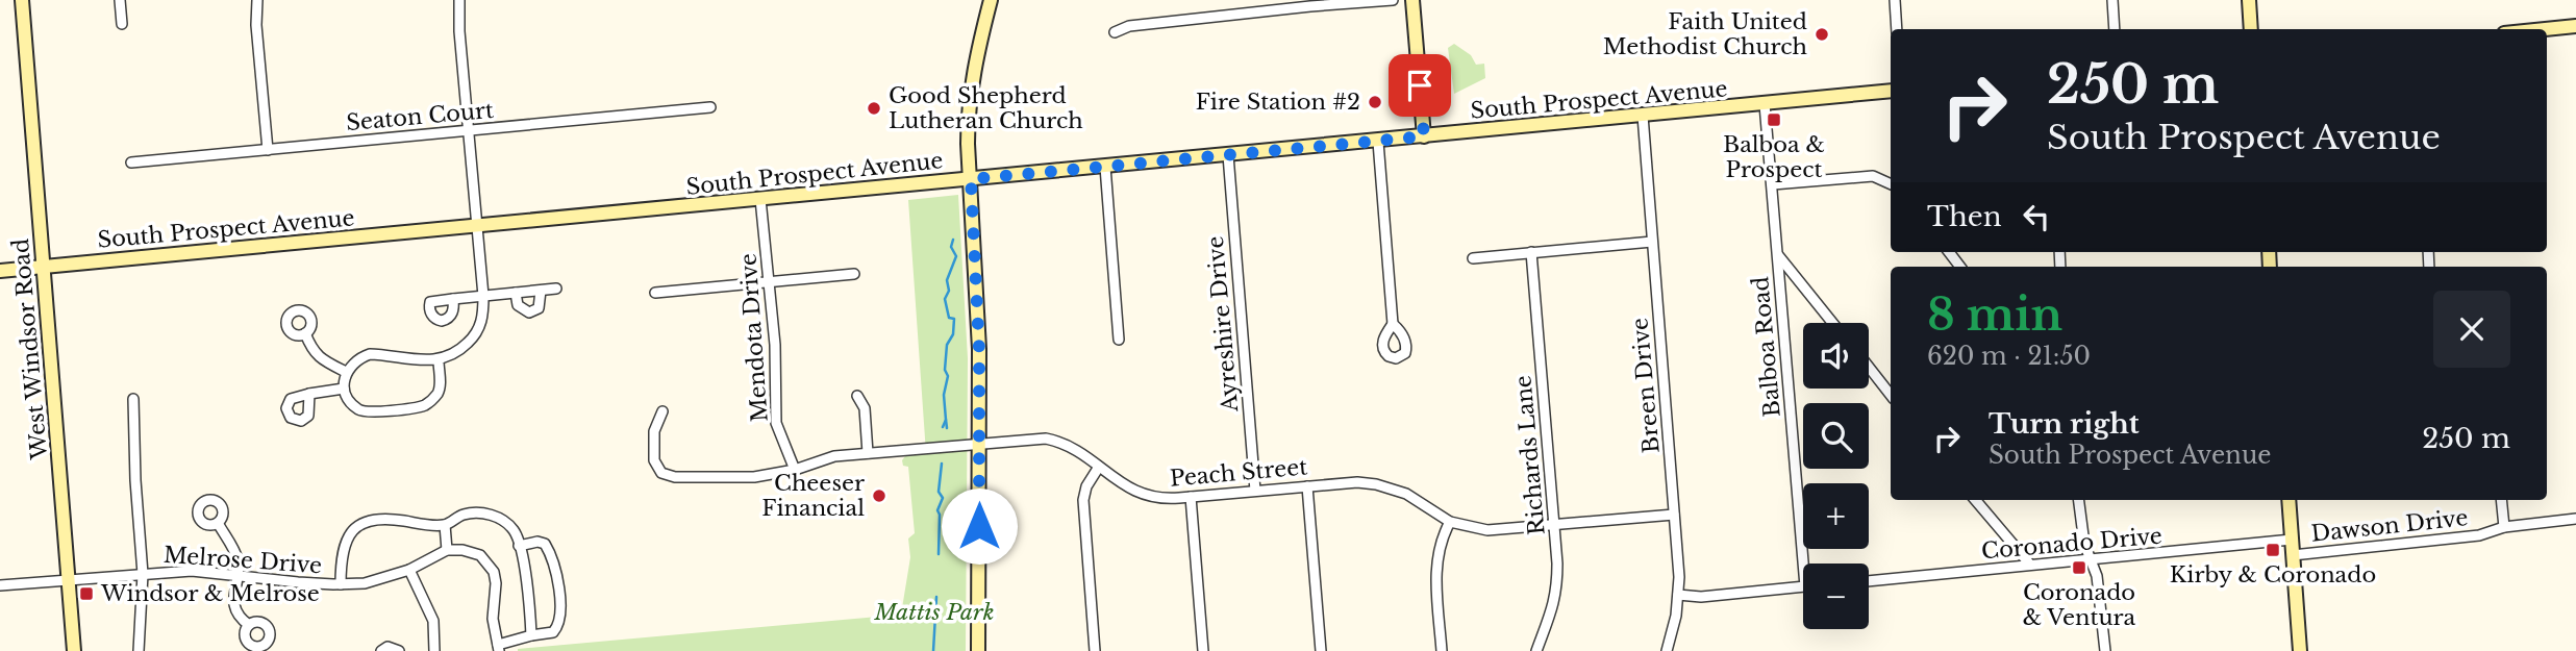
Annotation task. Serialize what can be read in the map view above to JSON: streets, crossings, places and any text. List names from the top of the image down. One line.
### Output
{"streets":{"main road":["South Prospect Avenue","West Windsor Road"],"street":["Seaton Court","Ayreshire Drive","Mendota Drive","Balboa Road","Breen Drive","Richards Lane","Peach Street","Dawson Drive","Coronado Drive","Melrose Drive"]},"crossings":[["South Prospect Avenue","Ayreshire Drive"],["South Prospect Avenue","Mendota Drive"],["South Prospect Avenue","Balboa Road"],["South Prospect Avenue","West Windsor Road"],["South Prospect Avenue","Breen Drive"],["Ayreshire Drive","Peach Street"],["Mendota Drive","Peach Street"],["West Windsor Road","Melrose Drive"],["Breen Drive","Peach Street"],["Richards Lane","Peach Street"]],"parks":["Mattis Park"],"places":{"other":["Faith United Methodist Church","Fire Station #2","Good Shepherd Lutheran Church","Cheeser Financial"],"transit":["Balboa & Prospect","Kirby & Coronado","Coronado & Ventura","Windsor & Melrose"]},"page":{"turn":["250 m","South Prospect Avenue"],"then":"Then","heading":["8 min","620 m · 21:50"],"map_buttons":["+","−"],"list":[{"name":"Turn right","note":"South Prospect Avenue","value":"250 m"}]}}
